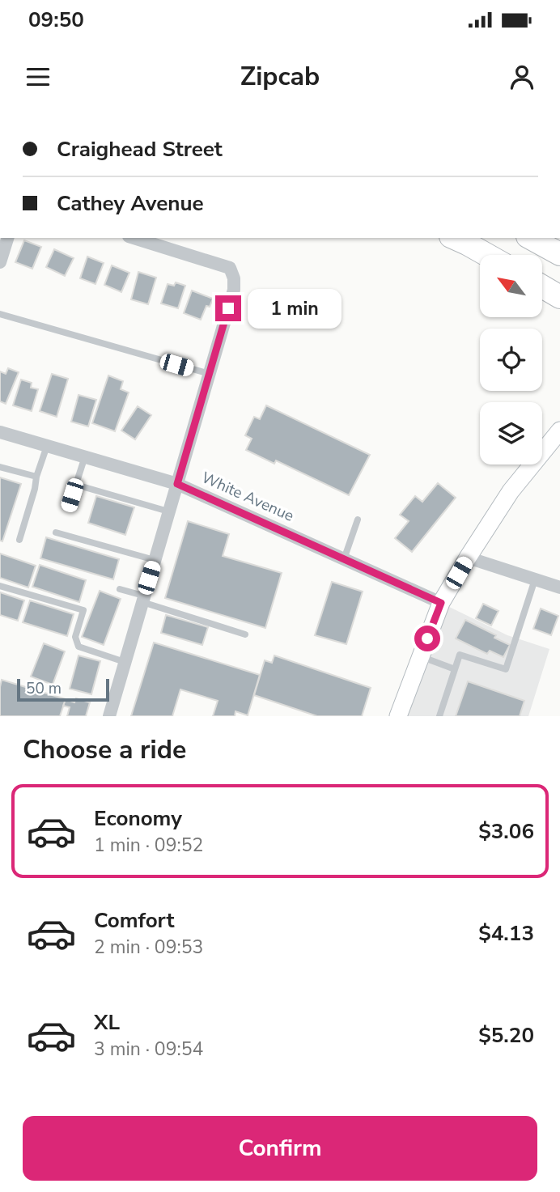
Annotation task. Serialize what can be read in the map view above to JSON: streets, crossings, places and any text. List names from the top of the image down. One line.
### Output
{"streets":{"street":["White Avenue"]},"scale_bar":"50 m","north":"top left","page":{"status":"09:50","header":"Zipcab","banner":["Craighead Street","Cathey Avenue"],"bubble":"1 min","scale":"50 m","heading":"Choose a ride","list":[{"name":"Economy","note":"1 min · 09:52","value":"$3.06"},{"name":"Comfort","note":"2 min · 09:53","value":"$4.13"},{"name":"XL","note":"3 min · 09:54","value":"$5.20"}],"buttons":"Confirm"}}
